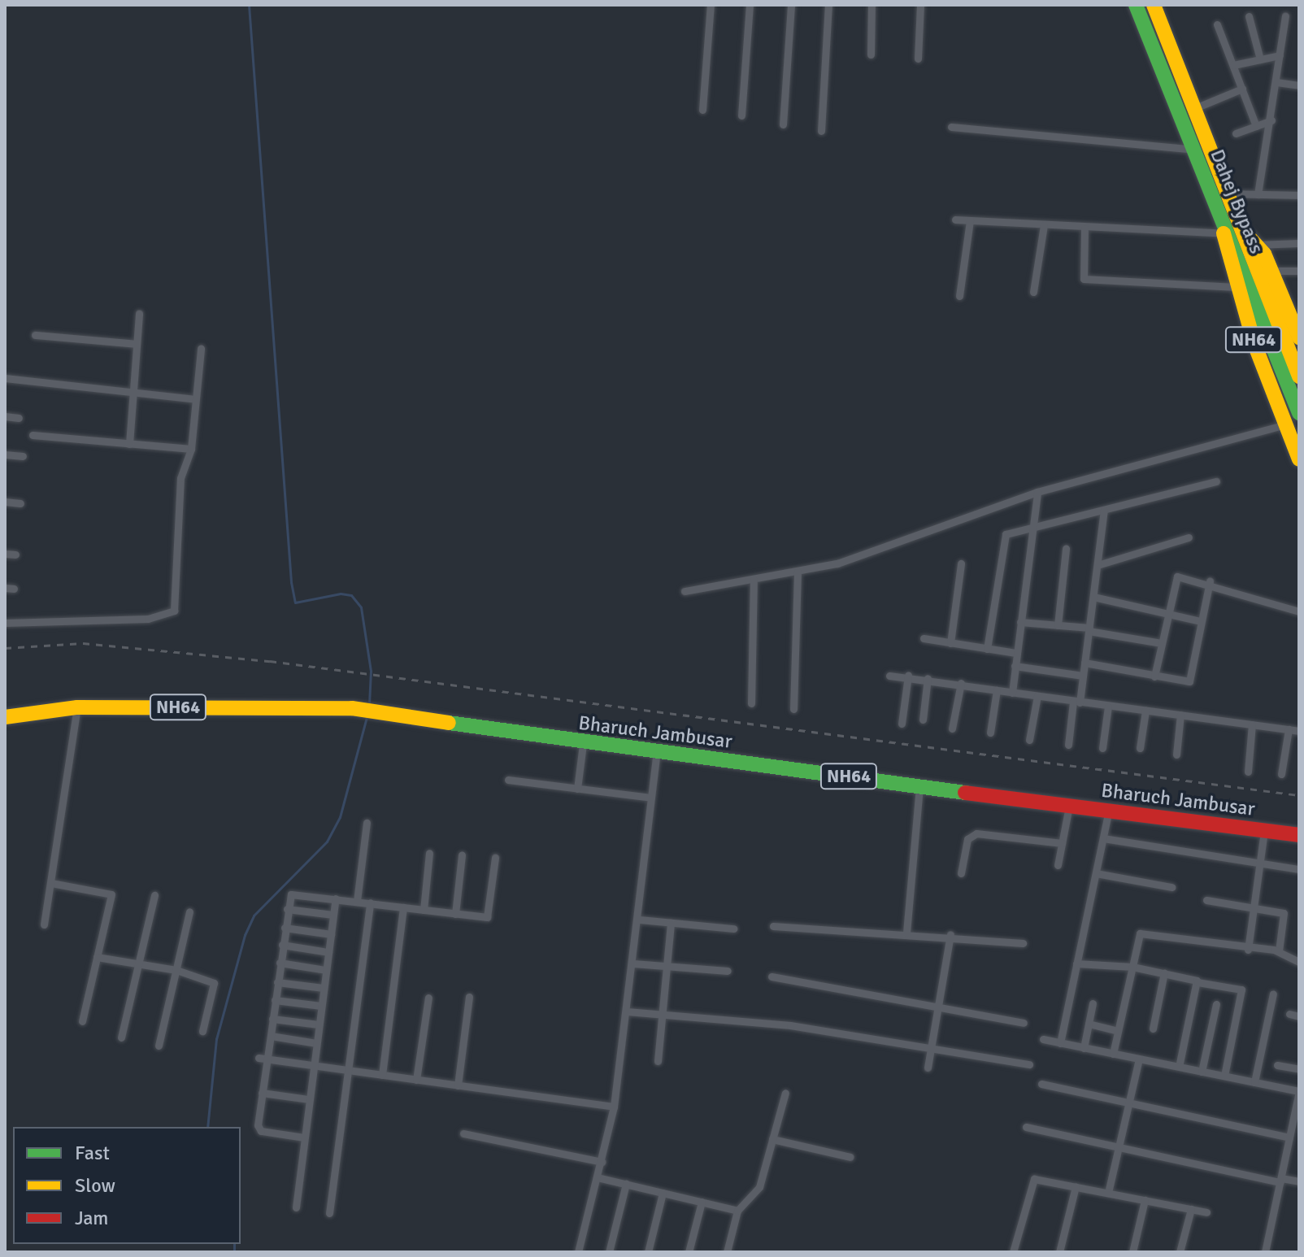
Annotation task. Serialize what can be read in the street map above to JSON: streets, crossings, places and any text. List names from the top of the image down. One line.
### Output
{"streets":{"highway":["Dahej Bypass","NH64","Bharuch Jambusar"]},"crossings":[["Dahej Bypass","NH64"]],"legend":["Fast","Slow","Jam"]}
